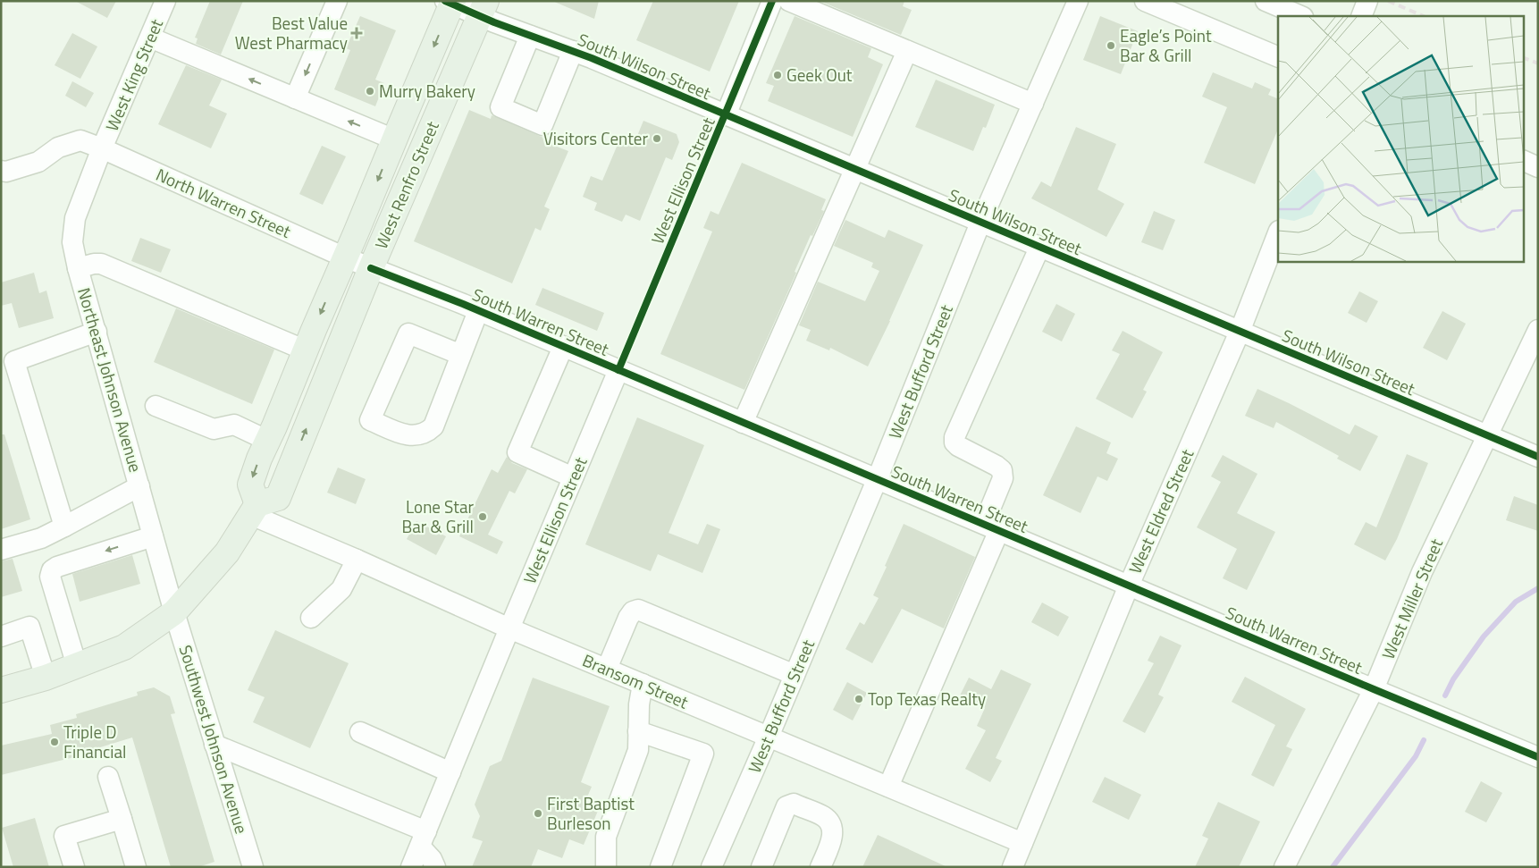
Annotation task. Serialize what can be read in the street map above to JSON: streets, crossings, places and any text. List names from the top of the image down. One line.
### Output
{"streets":{"main road":["West Renfro Street"],"street":["South Wilson Street","West King Street","West Ellison Street","North Warren Street","South Warren Street","West Bufford Street","Northeast Johnson Avenue","West Eldred Street","West Miller Street","Bransom Street","Southwest Johnson Avenue"]},"crossings":[["South Wilson Street","West Ellison Street"],["South Wilson Street","West Renfro Street"],["South Wilson Street","West Bufford Street"],["South Wilson Street","West Eldred Street"],["South Wilson Street","West Miller Street"],["West King Street","North Warren Street"],["West King Street","Northeast Johnson Avenue"],["West Ellison Street","South Warren Street"],["West Ellison Street","Bransom Street"],["West Renfro Street","North Warren Street"],["West Renfro Street","South Warren Street"],["West Renfro Street","Bransom Street"],["North Warren Street","South Warren Street"],["North Warren Street","Northeast Johnson Avenue"],["South Warren Street","West Bufford Street"],["South Warren Street","West Eldred Street"],["South Warren Street","West Miller Street"],["West Bufford Street","Bransom Street"],["Northeast Johnson Avenue","Southwest Johnson Avenue"],["West Eldred Street","Bransom Street"]],"places":{"health":["Best Value West Pharmacy"],"other":["Eagle’s Point Bar & Grill","Geek Out","Murry Bakery","Visitors Center","Lone Star Bar & Grill","Top Texas Realty","Triple D Financial","First Baptist Burleson"]}}
